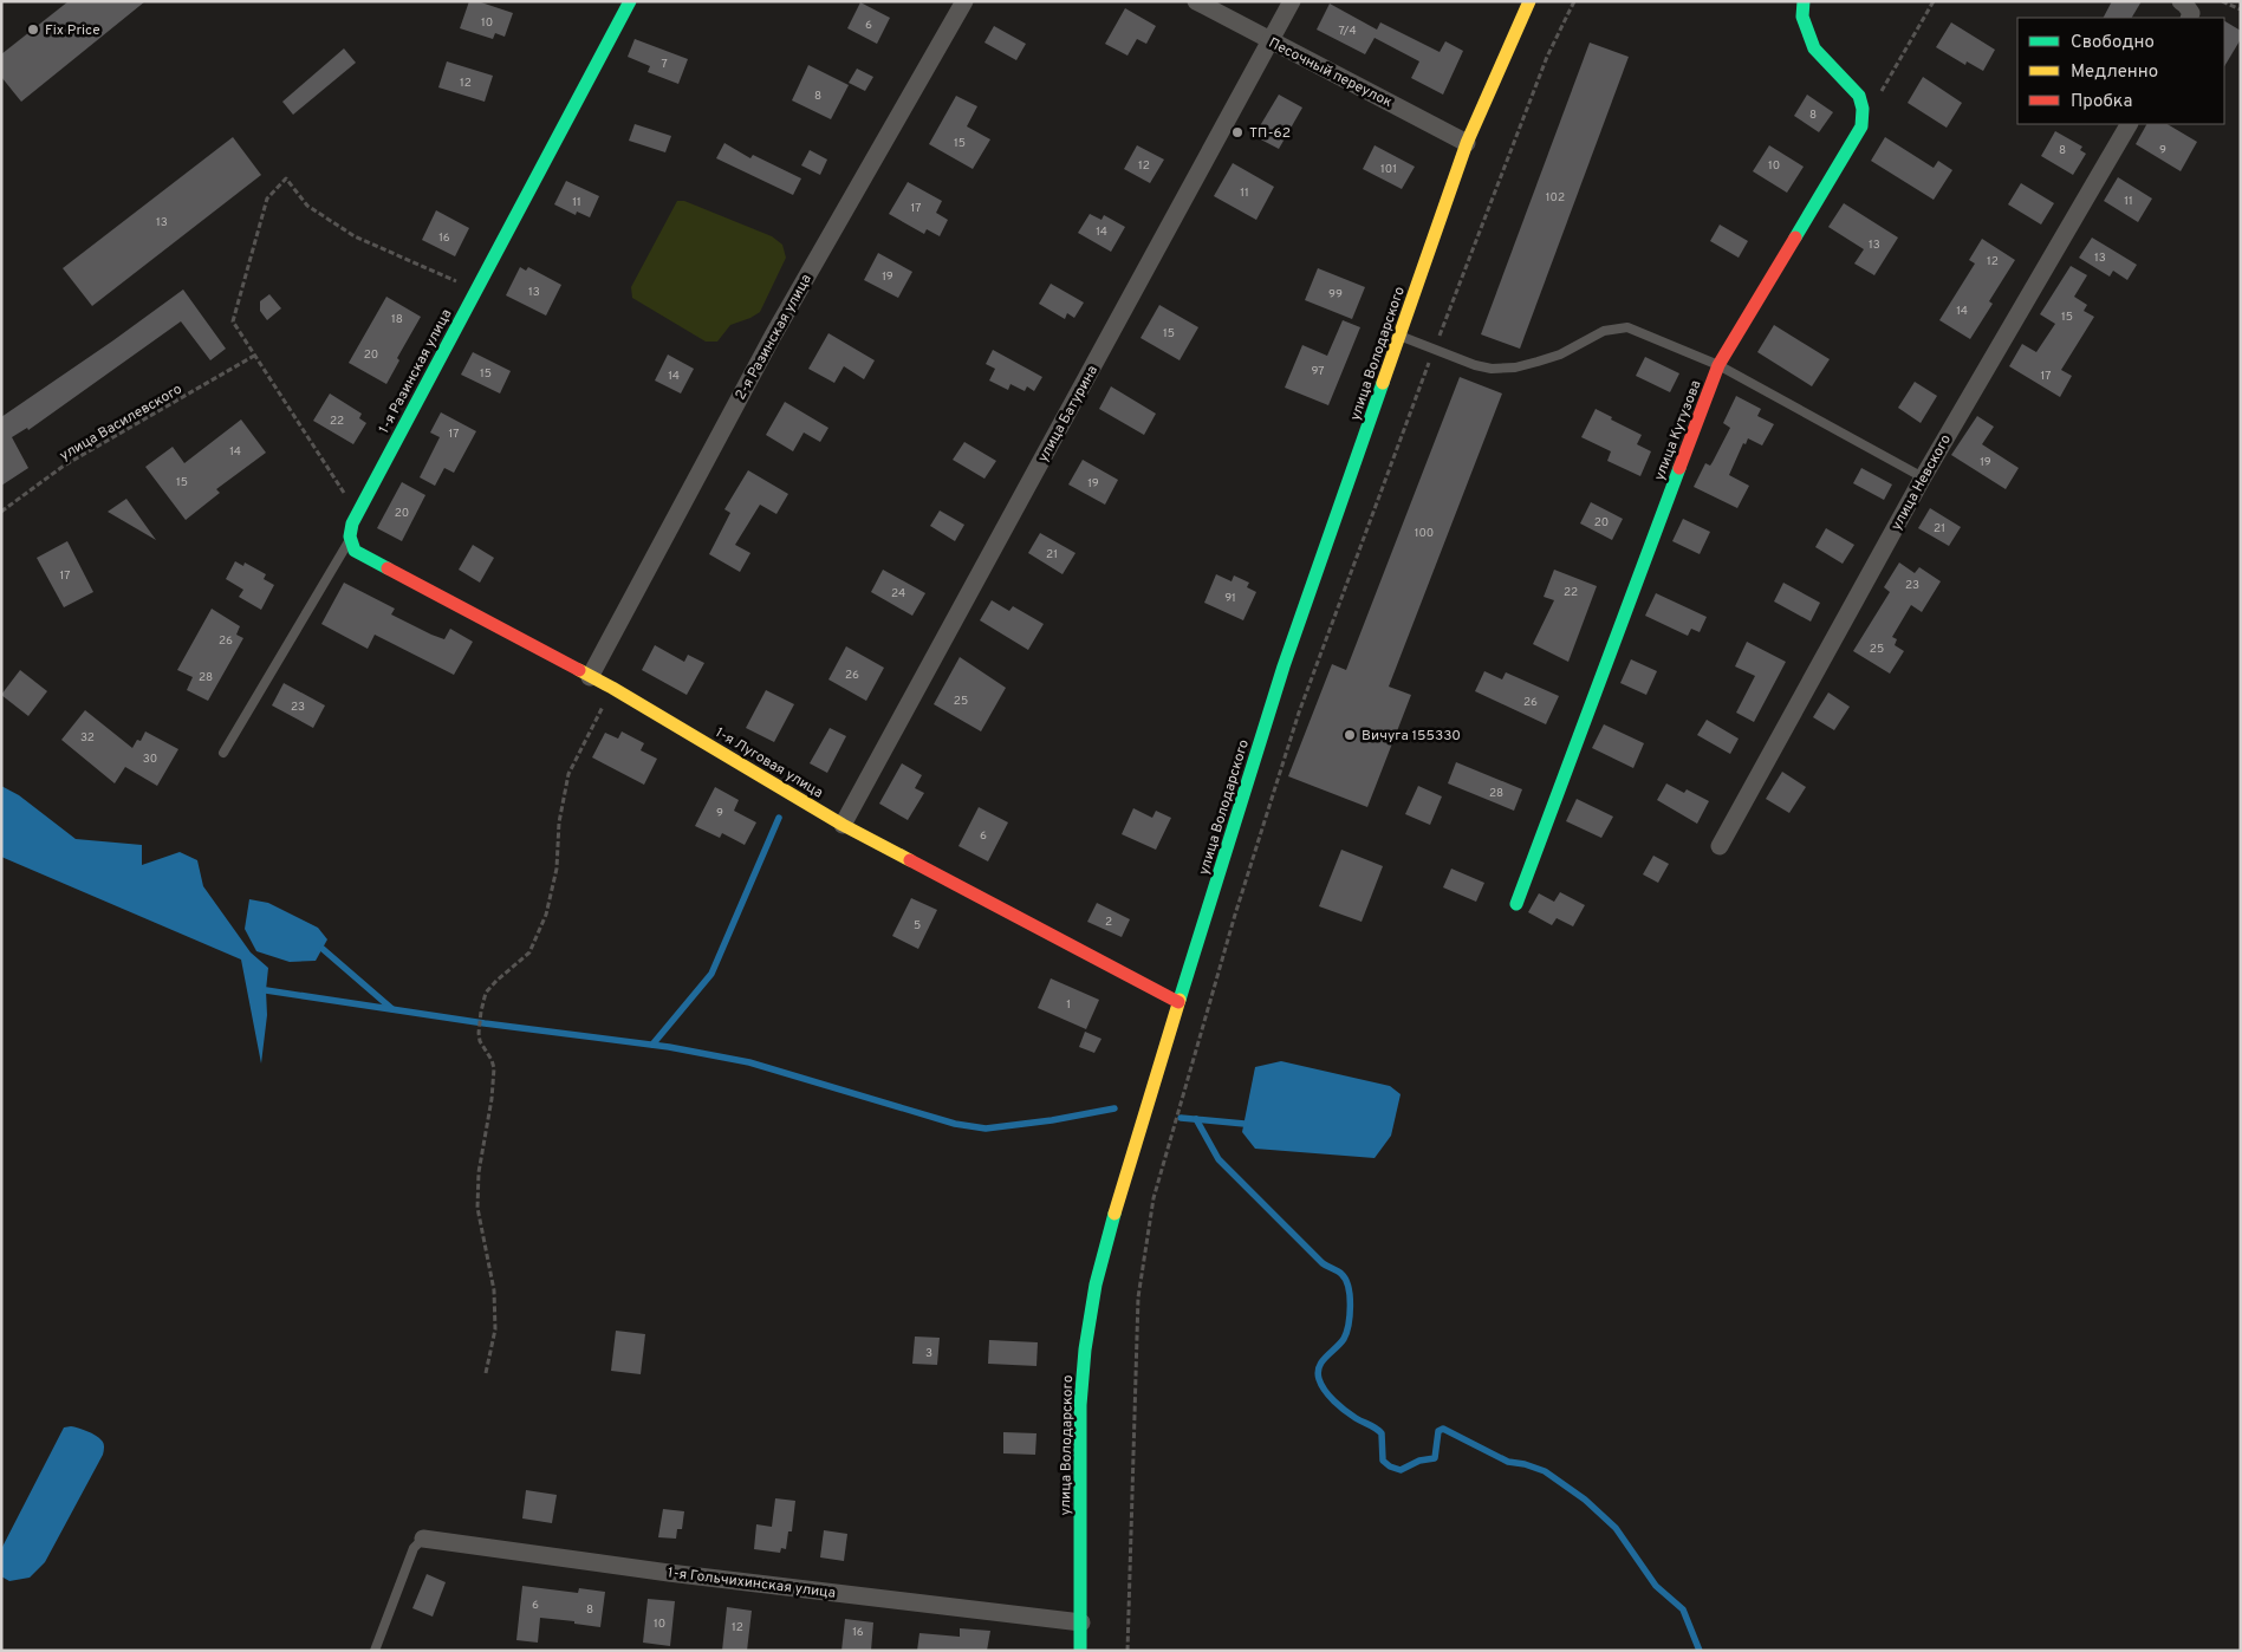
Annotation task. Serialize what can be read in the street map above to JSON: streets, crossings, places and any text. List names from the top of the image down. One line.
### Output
{"streets":{"street":["Песочный переулок","2-я Разинская улица","улица Володарского","1-я Разинская улица","улица Батурина","улица Кутузова","улица Невского","1-я Луговая улица","1-я Гольчихинская улица"],"path":["улица Василевского"]},"crossings":[["Песочный переулок","улица Володарского"],["Песочный переулок","улица Батурина"],["2-я Разинская улица","1-я Луговая улица"],["улица Володарского","1-я Луговая улица"],["улица Володарского","1-я Гольчихинская улица"],["1-я Разинская улица","1-я Луговая улица"],["улица Батурина","1-я Луговая улица"]],"places":["Fix Price","ТП-62","Вичуга 155330"],"house_numbers":["10","6","7/4","7","12","8","8","15","8","9","12","10","101","11","102","11","11","17","13","14","16","13","13","12","19","13","99","14","15","18","15","20","97","15","14","17","22","17","14","19","15","19","20","20","21","100","21","17","23","22","24","91","26","25","26","28","25","26","23","32","30","28","9","6","2","5","1","3","6","8","10","12","16"],"legend":["Свободно","Медленно","Пробка"]}
